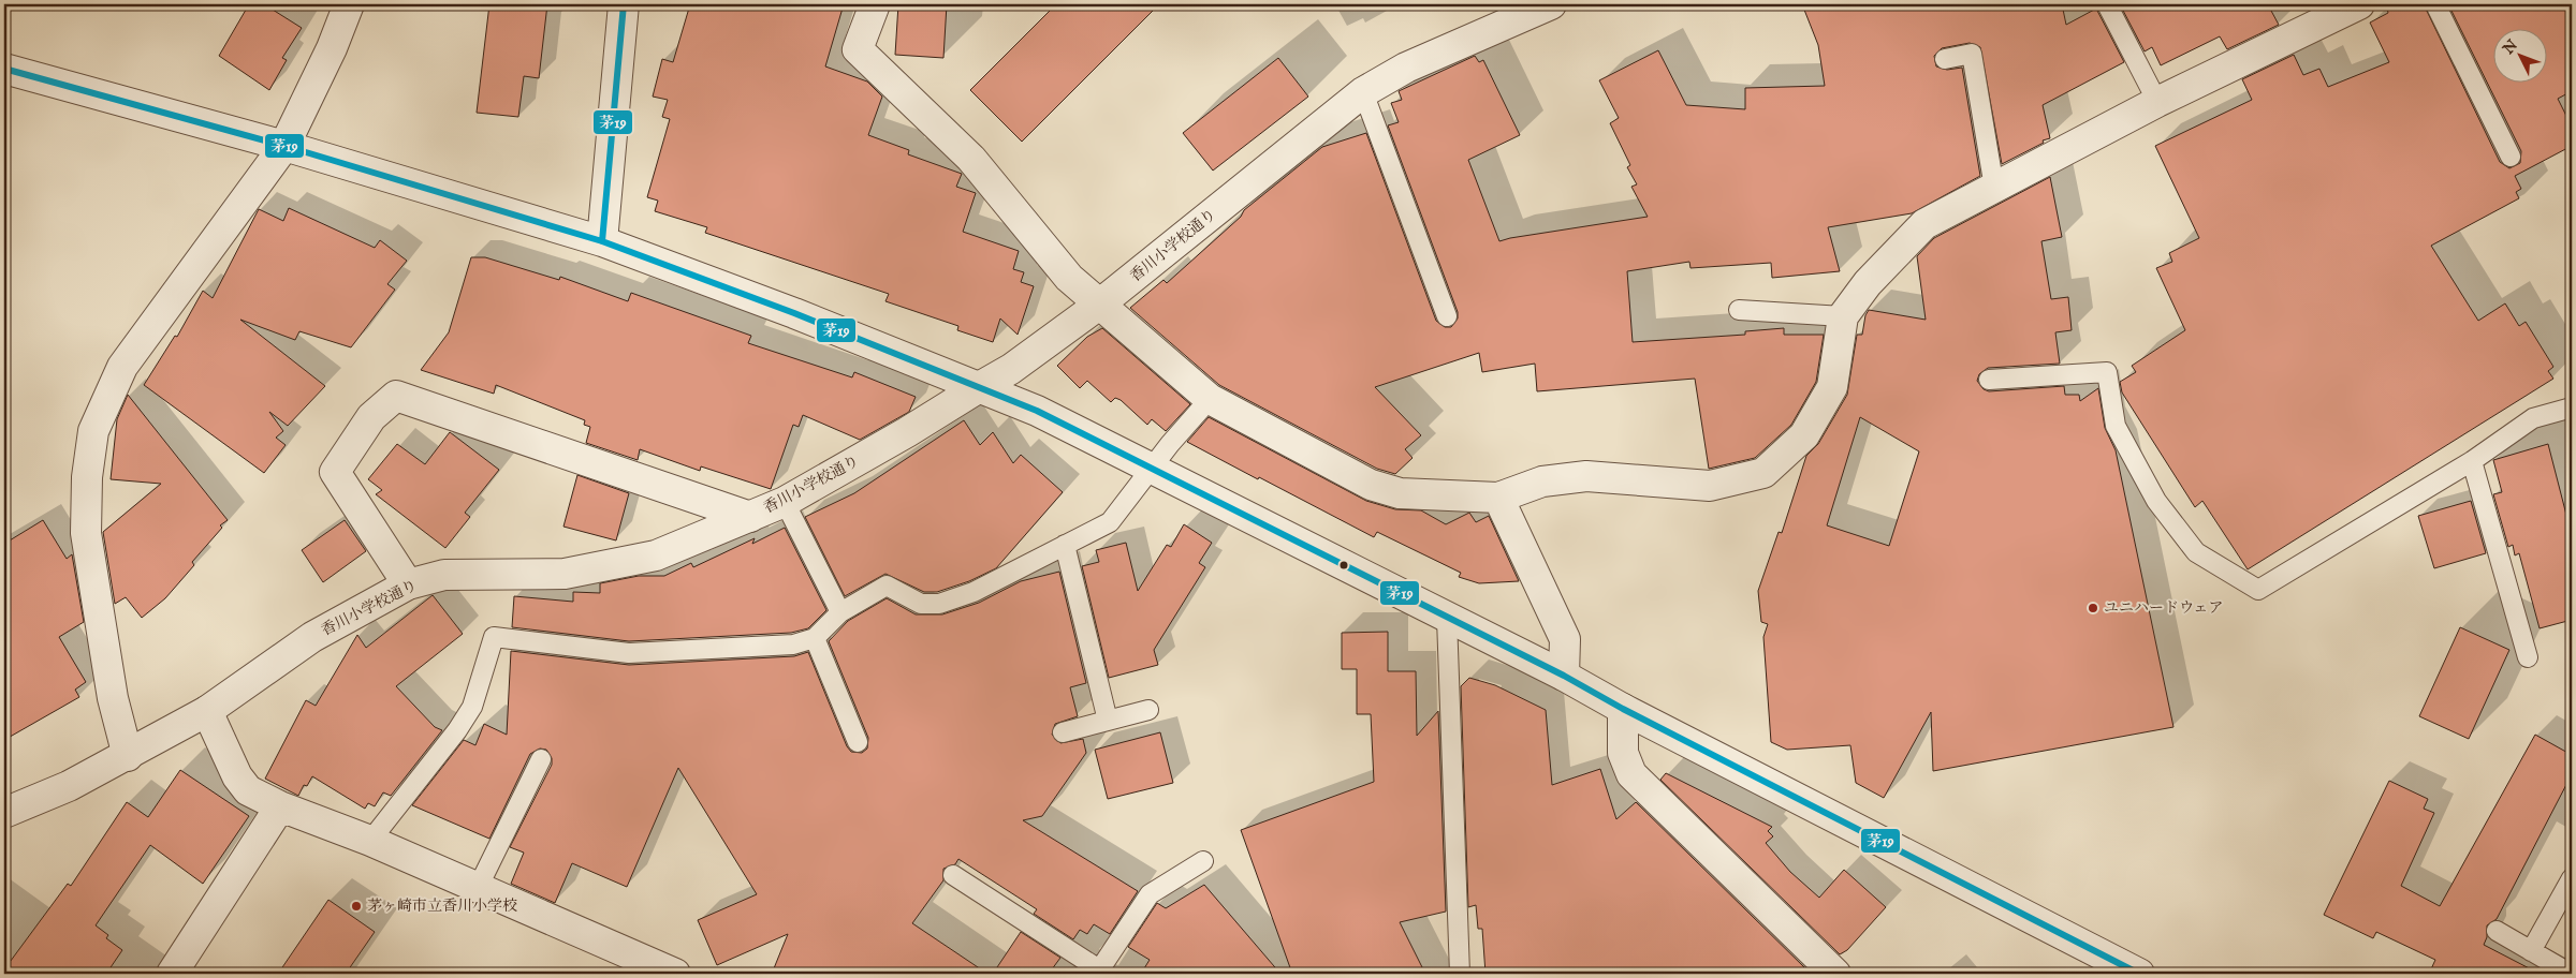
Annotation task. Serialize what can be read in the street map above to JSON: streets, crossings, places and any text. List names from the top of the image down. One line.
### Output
{"streets":{"street":["香川小学校通り"]},"places":["ユニハードウェア","茅ヶ崎市立香川小学校"],"lines":["transit line 茅19"],"north":"top left"}
